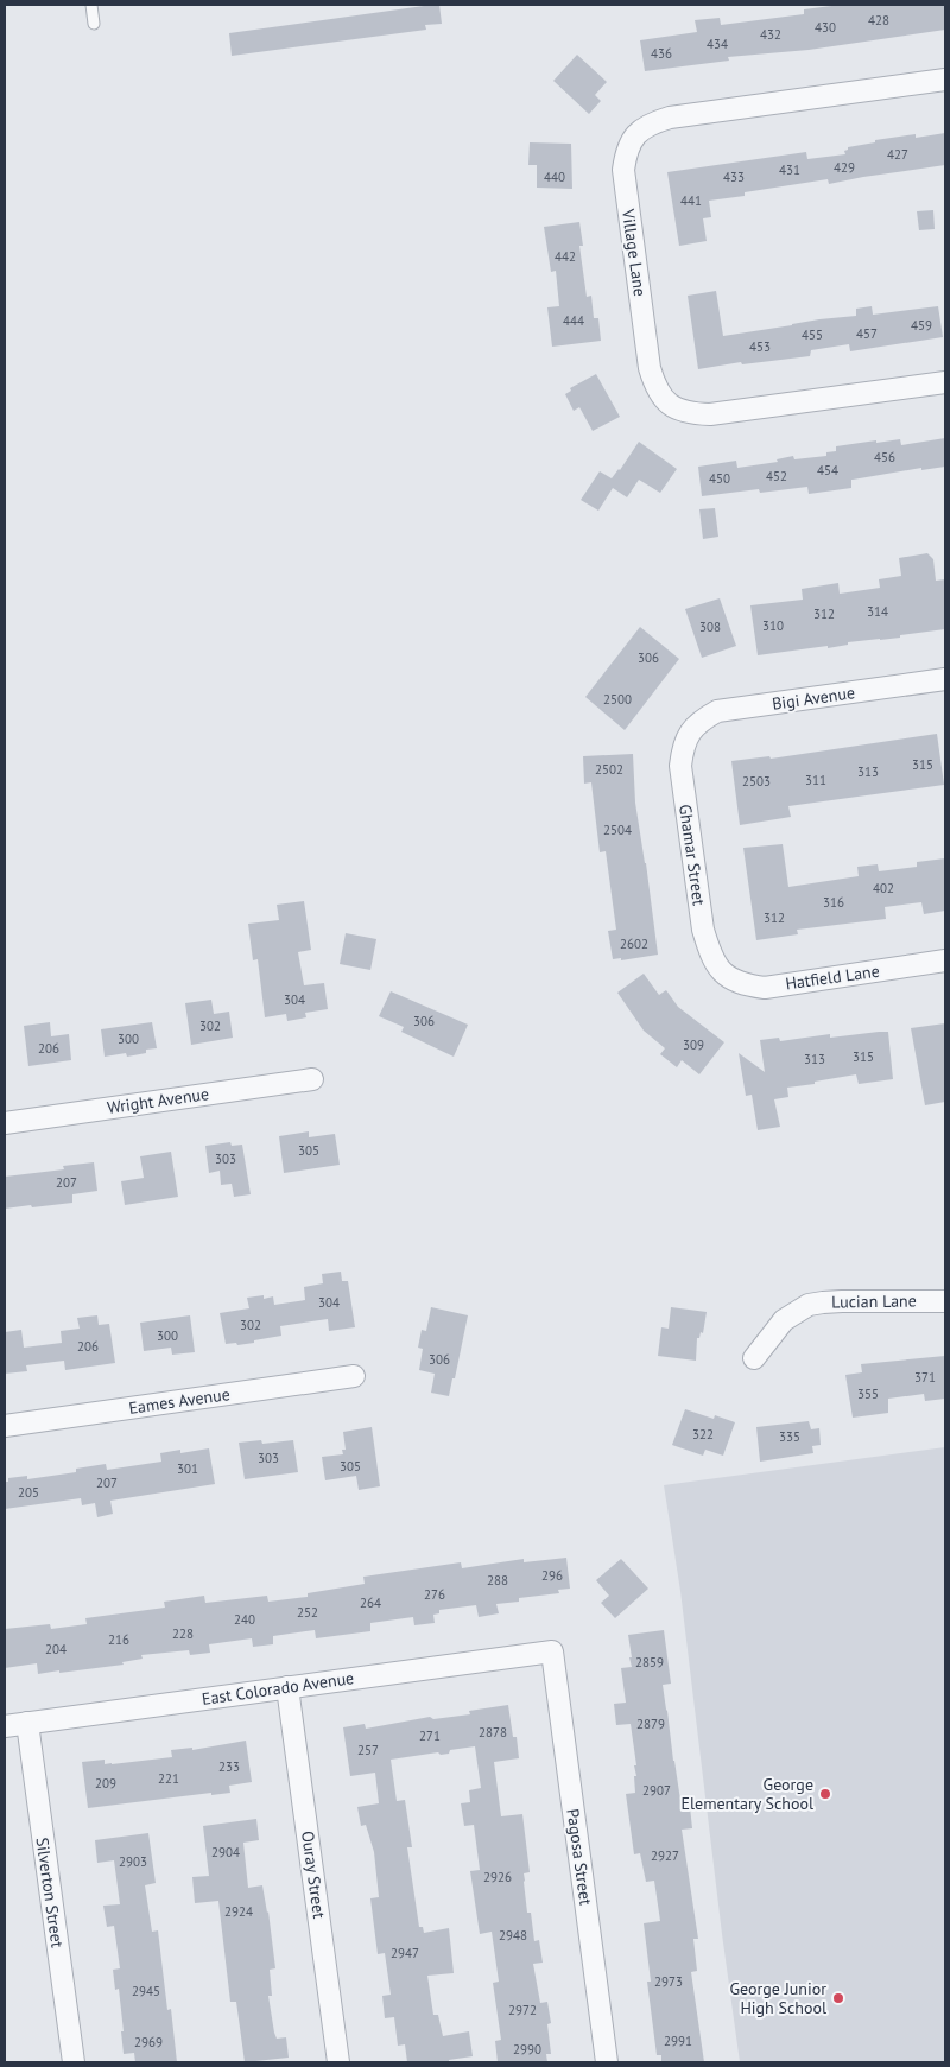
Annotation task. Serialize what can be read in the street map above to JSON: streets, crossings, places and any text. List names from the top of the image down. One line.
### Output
{"streets":{"street":["Village Lane","Bigi Avenue","Ghamar Street","Hatfield Lane","Wright Avenue","Lucian Lane","Eames Avenue","East Colorado Avenue","Pagosa Street","Ouray Street","Silverton Street"]},"crossings":[["Bigi Avenue","Ghamar Street"],["Ghamar Street","Hatfield Lane"],["East Colorado Avenue","Pagosa Street"],["East Colorado Avenue","Ouray Street"],["East Colorado Avenue","Silverton Street"]],"places":["George Elementary School","George Junior High School"],"house_numbers":["428","430","432","434","436","427","429","431","440","433","441","442","444","459","457","455","453","456","454","452","450","314","312","310","308","306","2500","315","2502","313","311","2503","2504","402","316","312","2602","304","306","302","300","309","206","315","313","305","303","207","304","302","300","206","306","371","355","322","335","303","305","301","207","205","296","288","276","264","252","240","228","216","204","2859","2879","2878","271","257","233","221","209","2907","2904","2927","2903","2926","2924","2948","2947","2973","2945","2972","2991","2969","2990"]}
